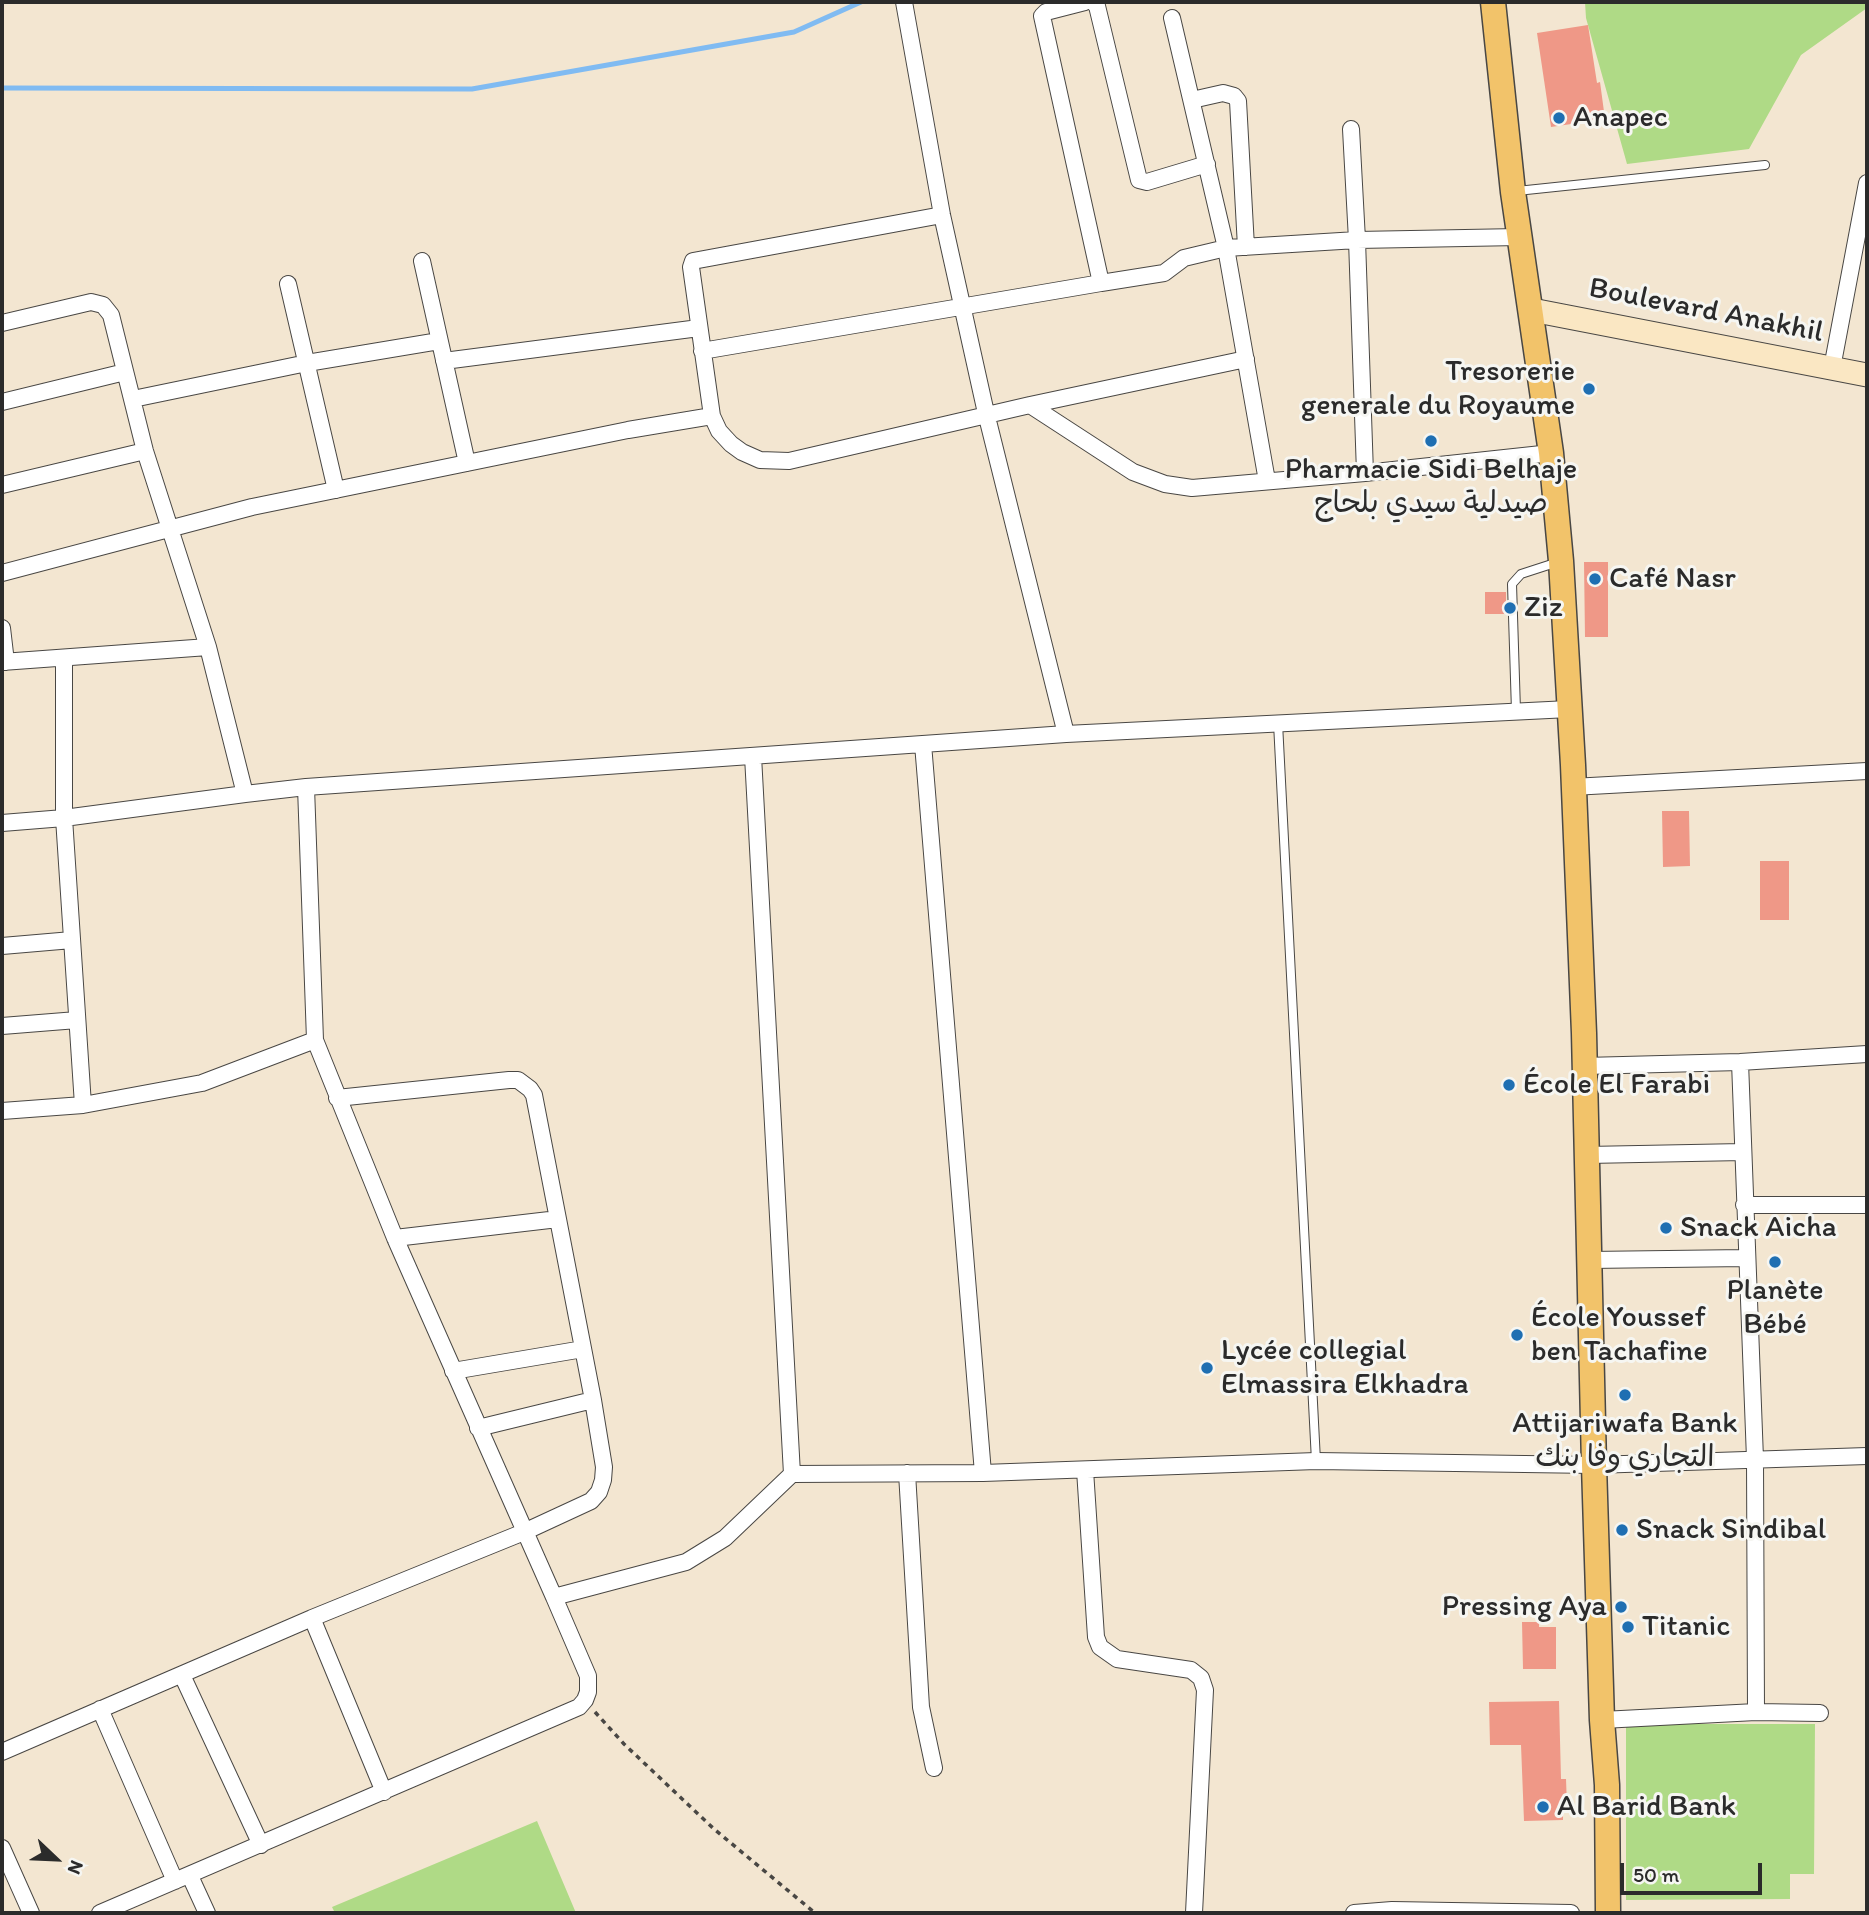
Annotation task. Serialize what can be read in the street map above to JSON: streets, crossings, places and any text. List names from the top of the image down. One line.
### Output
{"streets":{"street":["Boulevard Anakhil"]},"places":["Anapec","Tresorerie generale du Royaume","Pharmacie Sidi Belhaje صيدلية سيدي بلحاج","Café Nasr","Ziz","École El Farabi","Snack Aicha","Planète Bébé","École Youssef ben Tachafine","Lycée collegial Elmassira Elkhadra","Attijariwafa Bank التجاري وفا بنك","Snack Sindibal","Pressing Aya","Titanic","Al Barid Bank"],"scale_bar":"50 m","north":"bottom right"}
